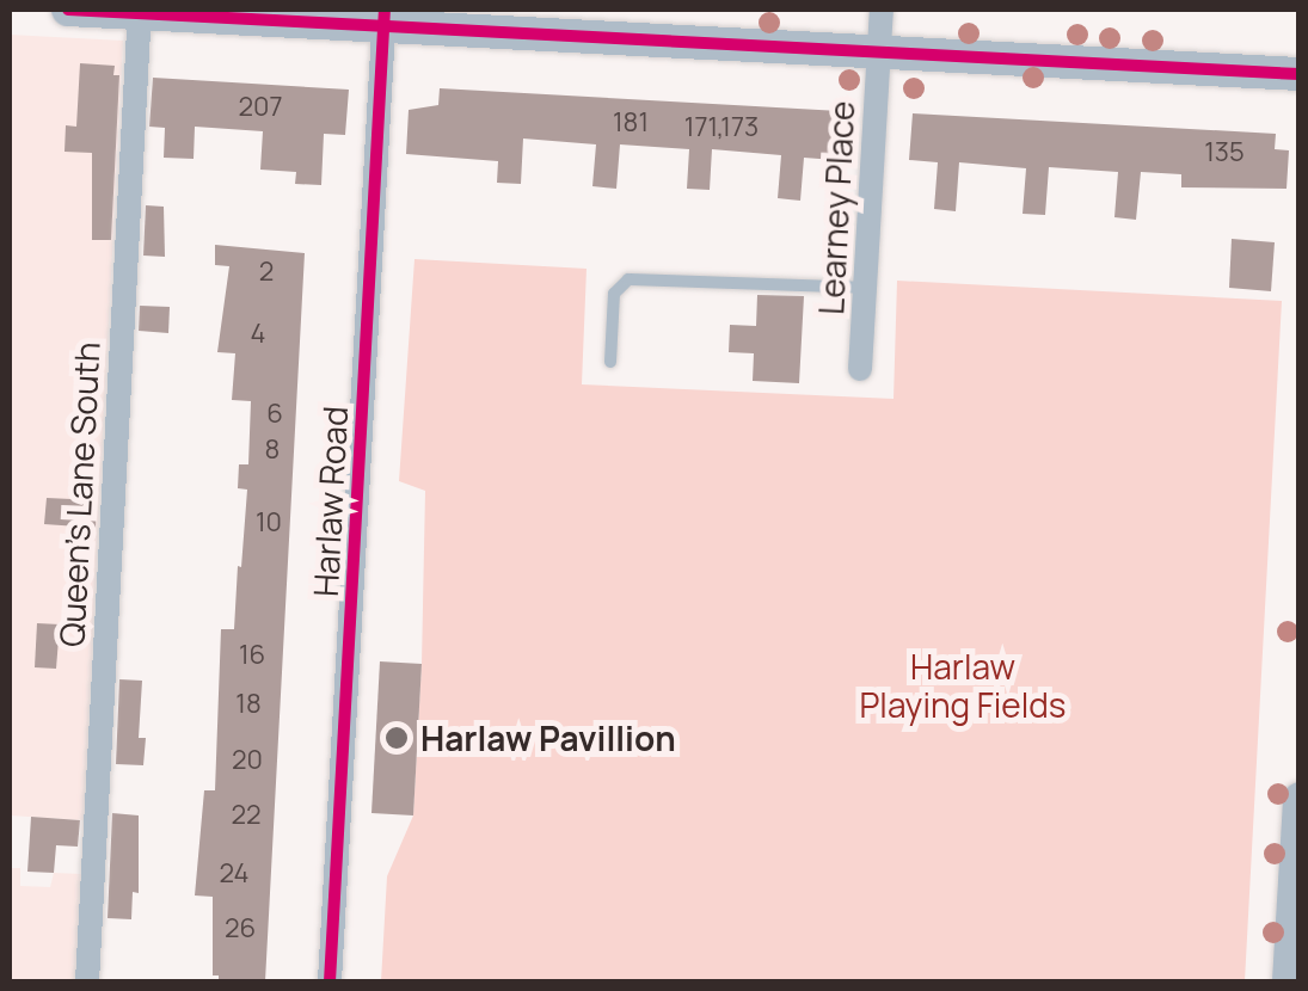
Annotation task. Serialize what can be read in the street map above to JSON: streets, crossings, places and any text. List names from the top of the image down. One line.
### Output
{"streets":{"street":["Learney Place","Queen's Lane South","Harlaw Road"]},"parks":["Harlaw Playing Fields"],"places":["Harlaw Pavillion"],"house_numbers":["207","181","171,173","135","2","4","6","8","10","16","18","20","22","24","26"]}
